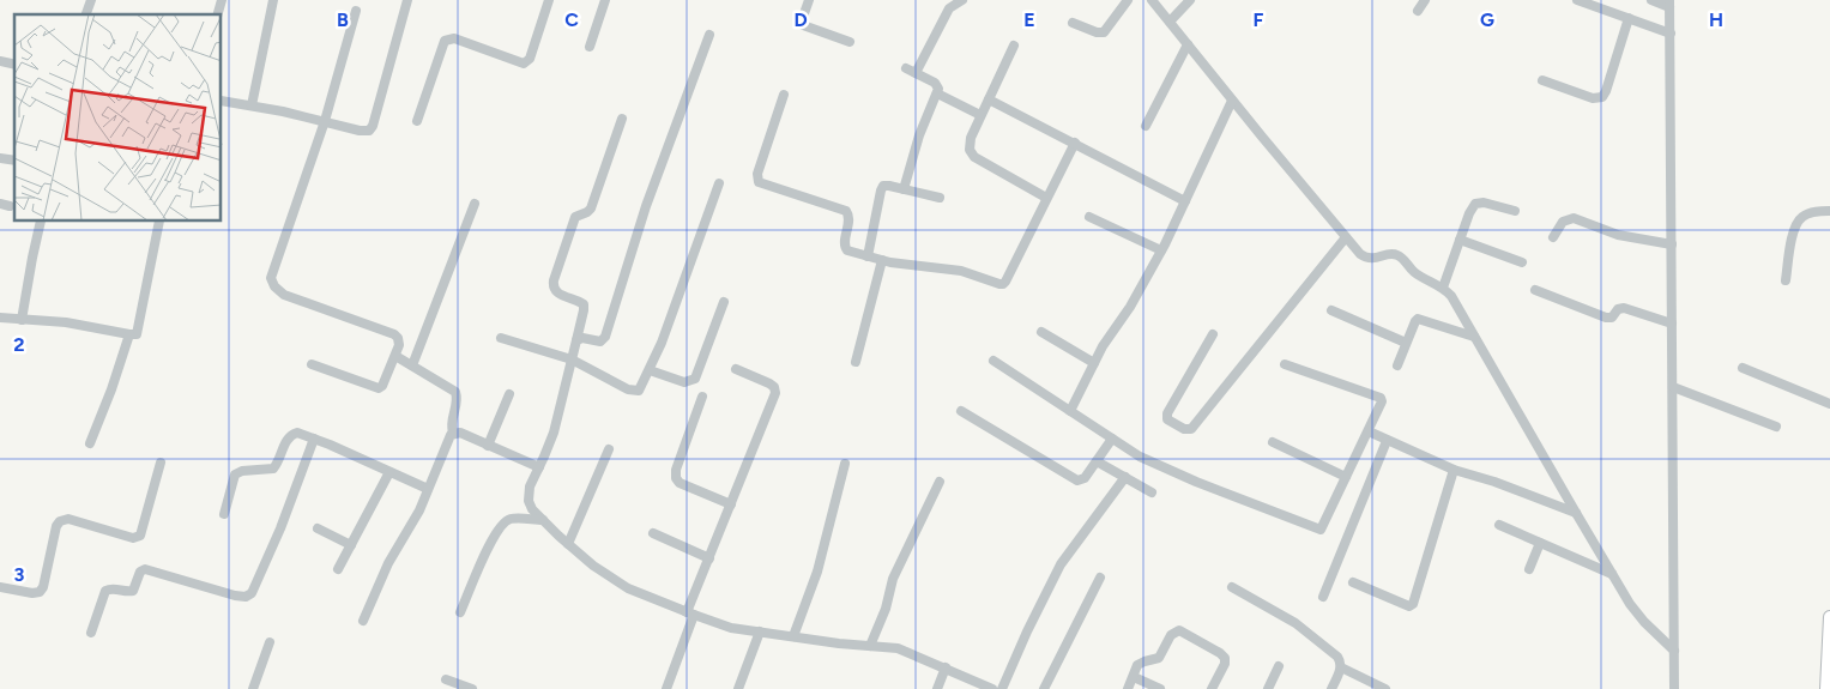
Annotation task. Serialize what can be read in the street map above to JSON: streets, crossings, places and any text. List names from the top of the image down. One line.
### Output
{"grid":{"columns":["B","C","D","E","F","G","H"],"rows":["2","3"]}}
